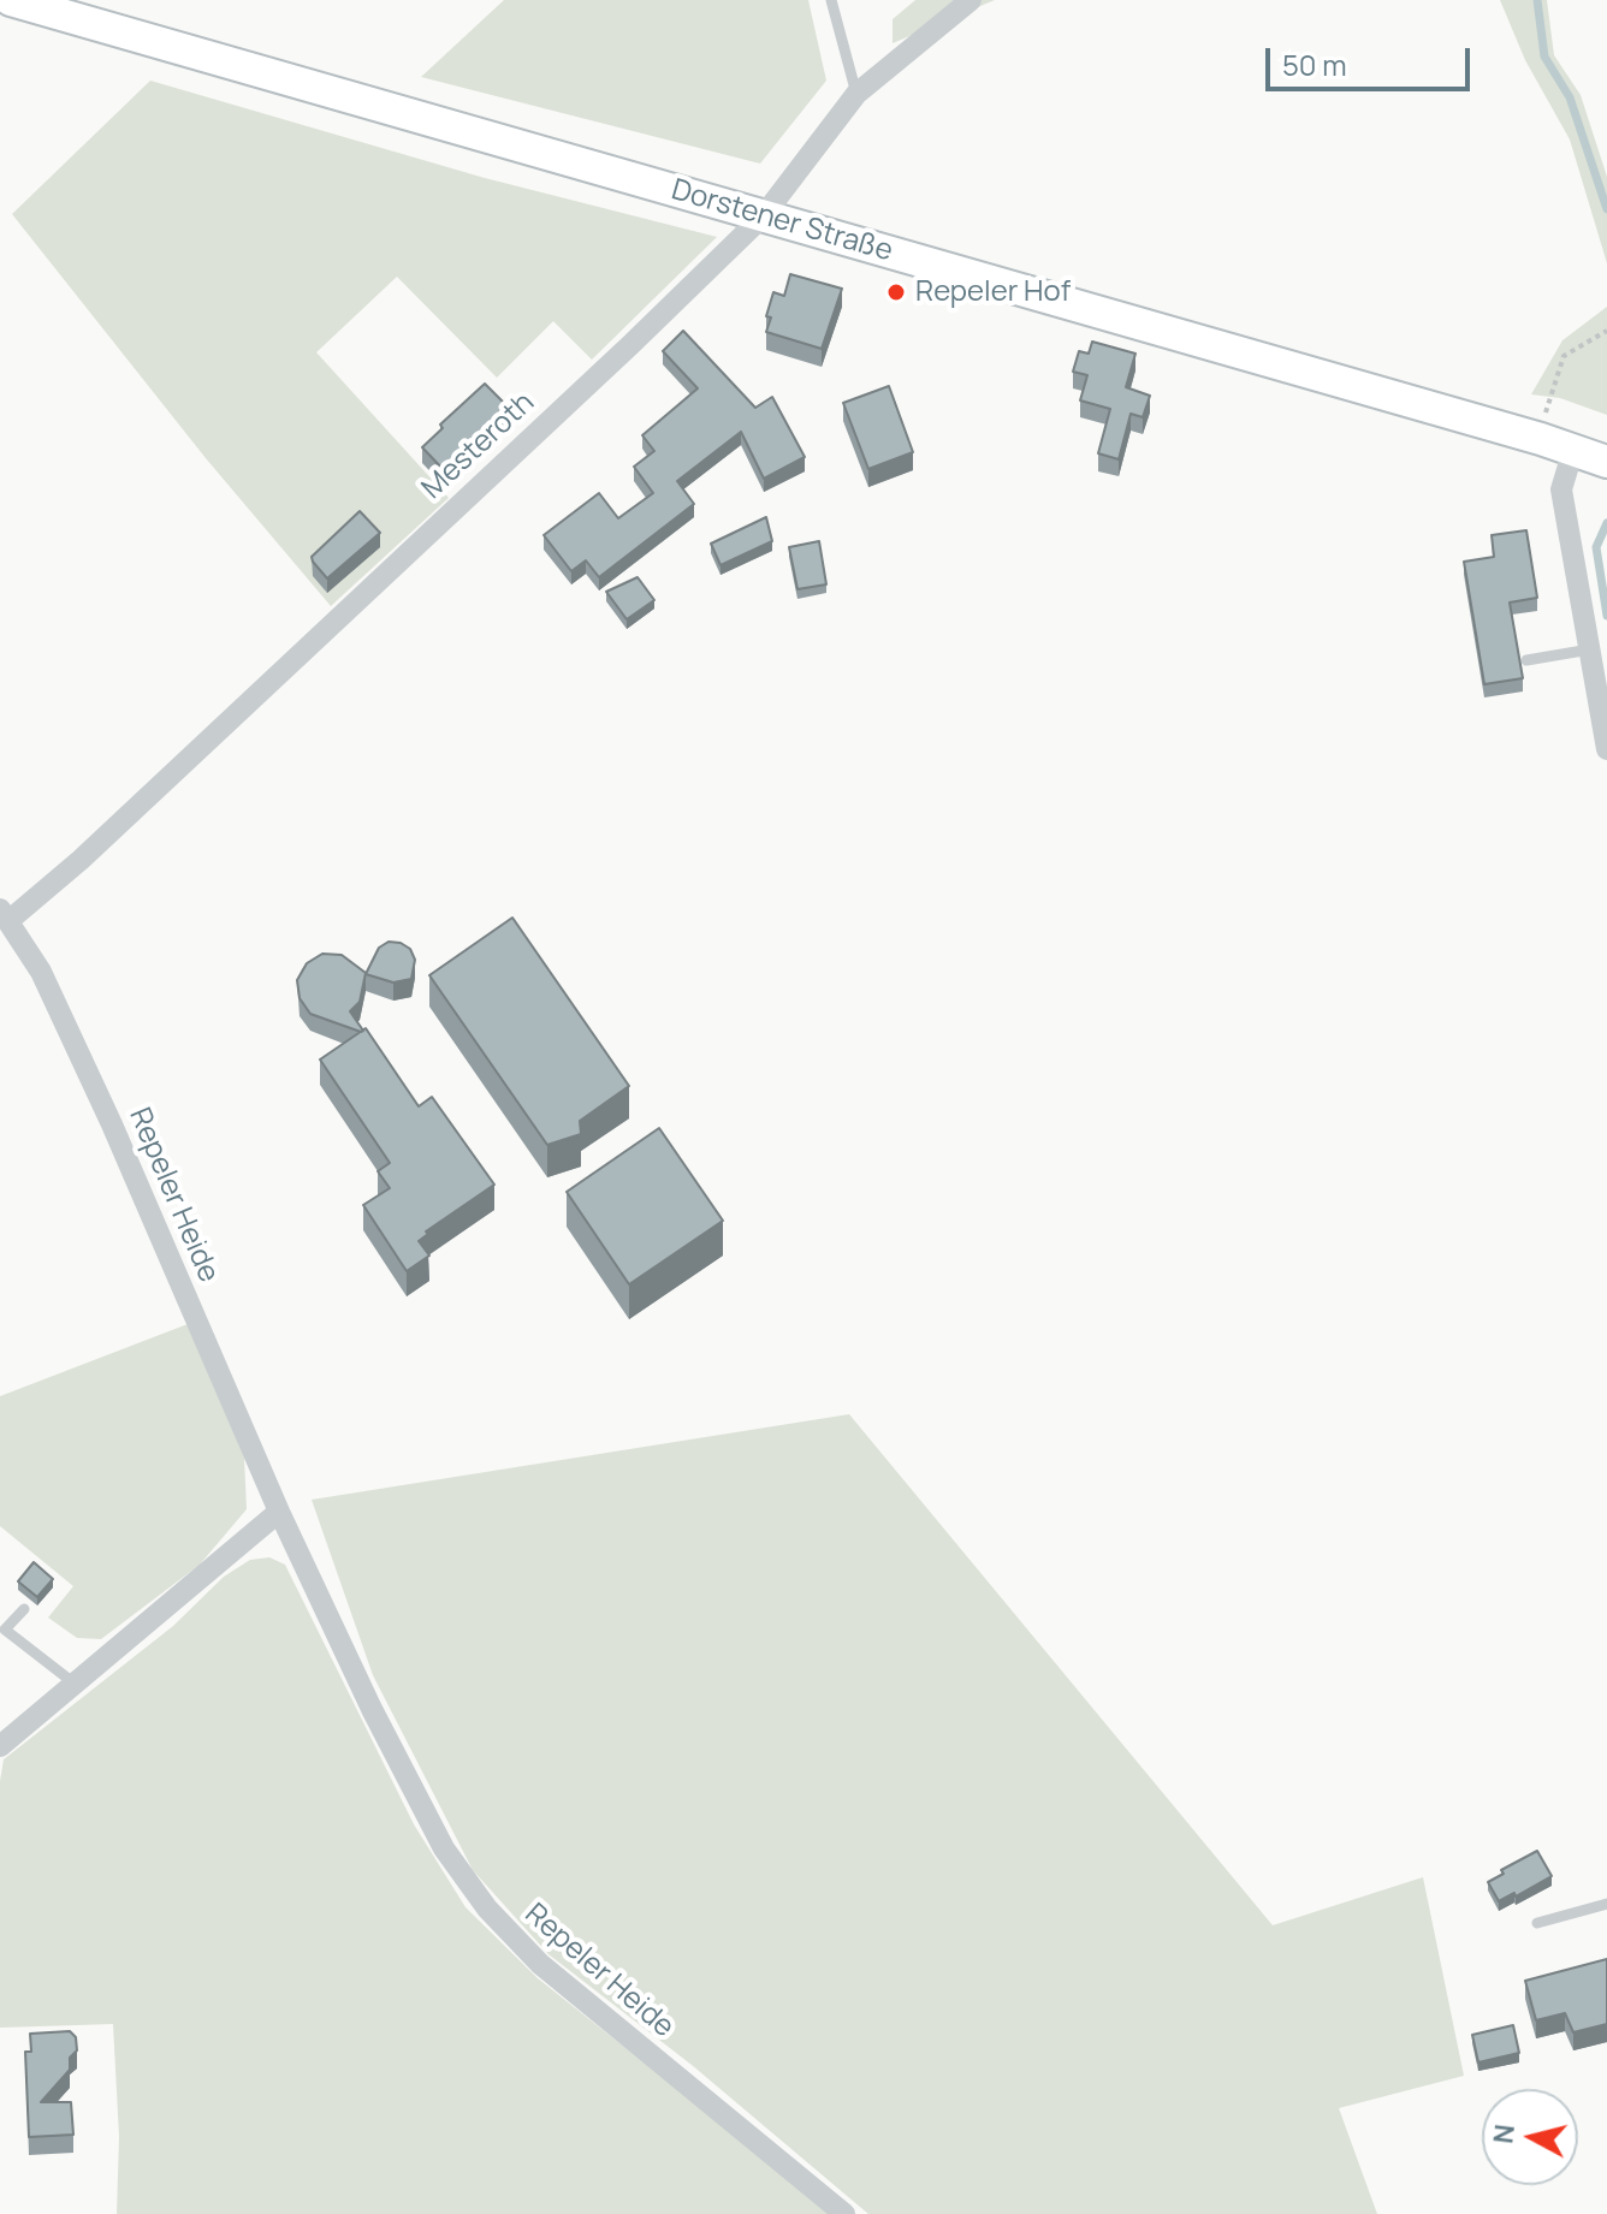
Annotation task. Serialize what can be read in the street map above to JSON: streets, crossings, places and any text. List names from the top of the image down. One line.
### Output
{"streets":{"main road":["Dorstener Straße"],"street":["Mesteroth","Repeler Heide"]},"crossings":[["Dorstener Straße","Mesteroth"],["Mesteroth","Repeler Heide"]],"places":["Repeler Hof"],"scale_bar":"50 m","north":"left"}
